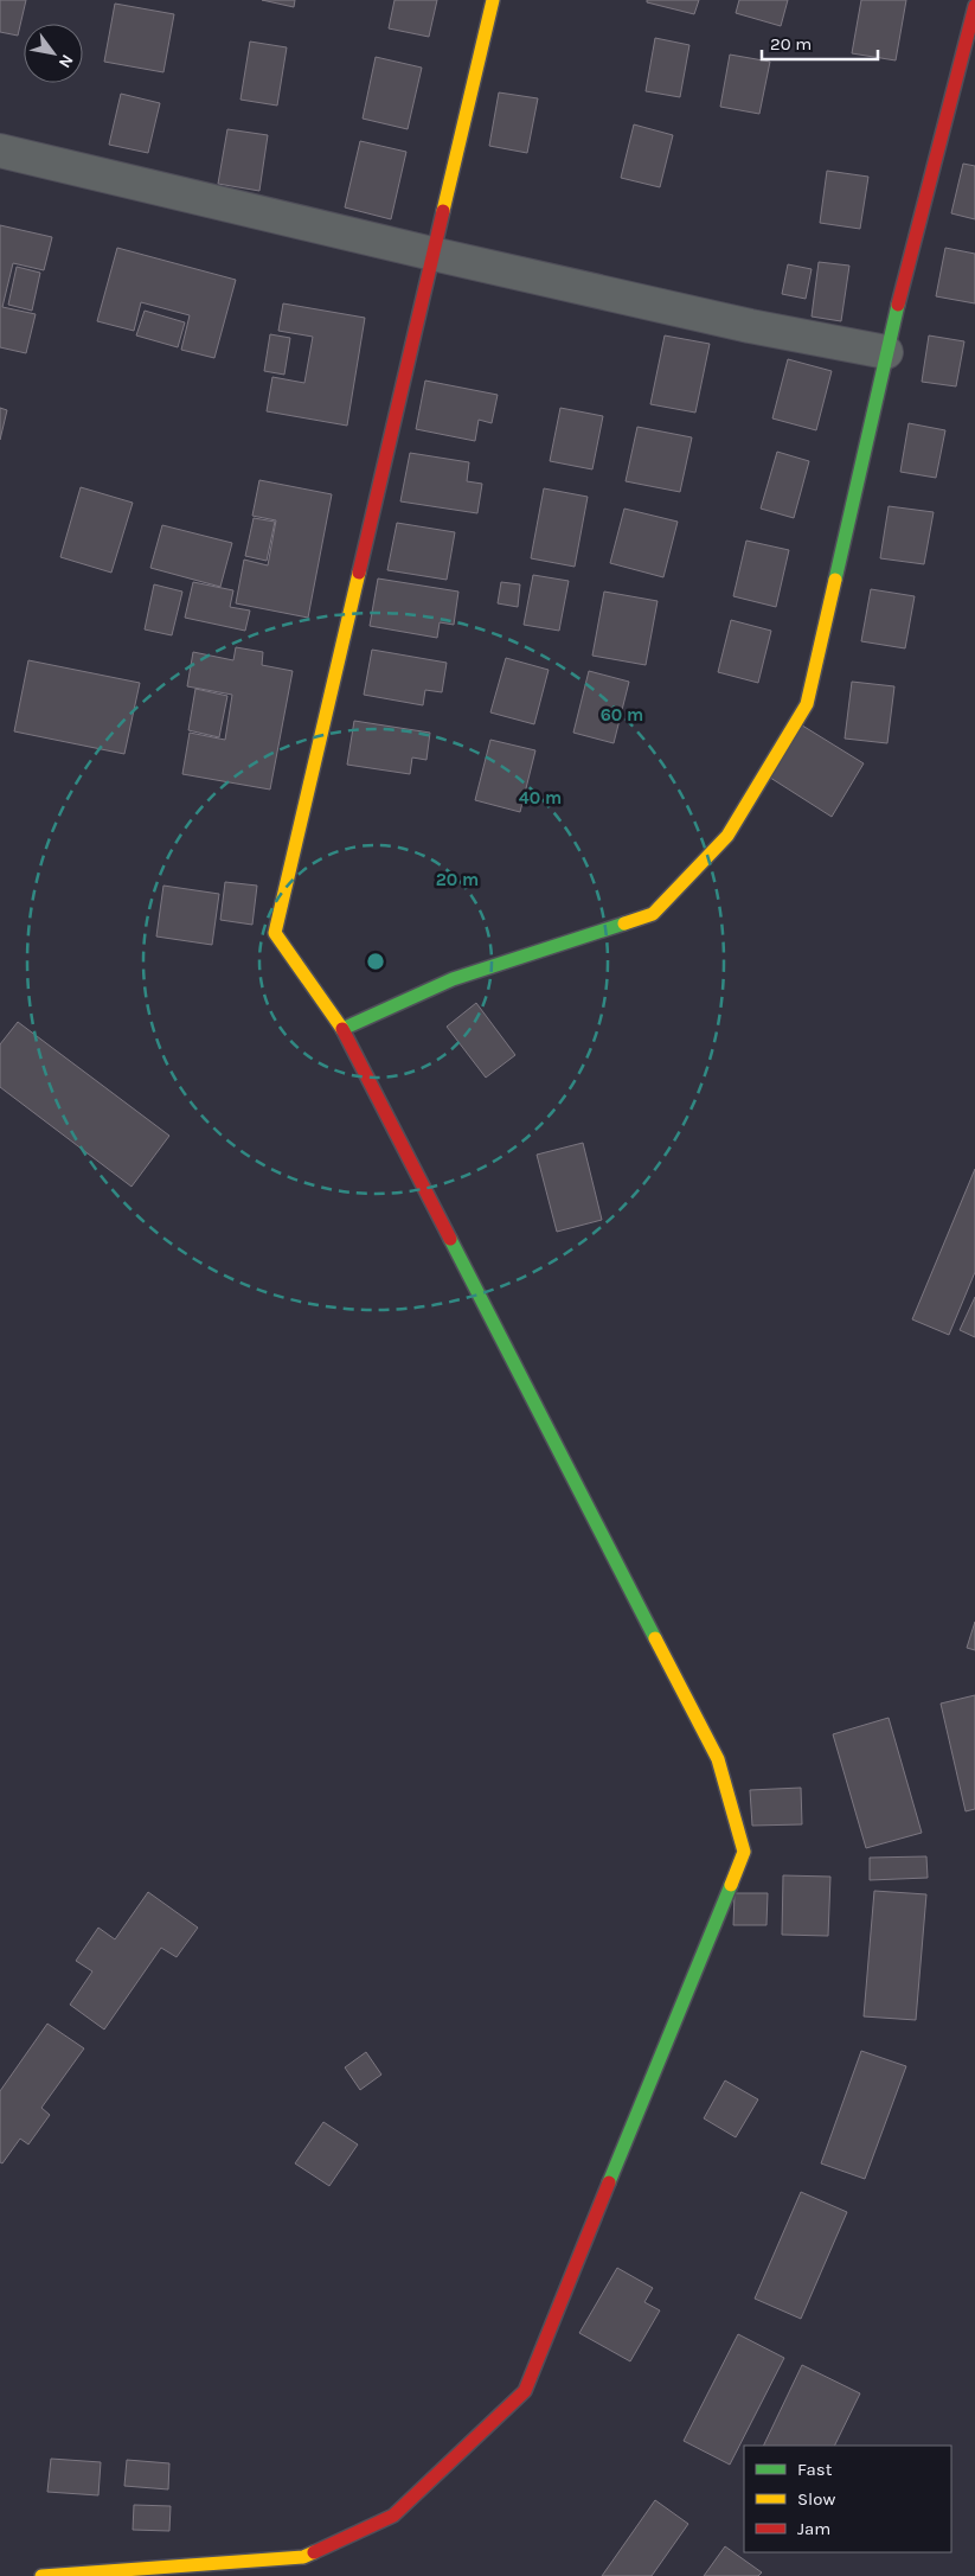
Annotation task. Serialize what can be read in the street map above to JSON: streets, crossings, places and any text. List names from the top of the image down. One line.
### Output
{"legend":["Fast","Slow","Jam"],"scale_bar":"20 m","north":"bottom right","rings":["60 m","40 m","20 m"]}
